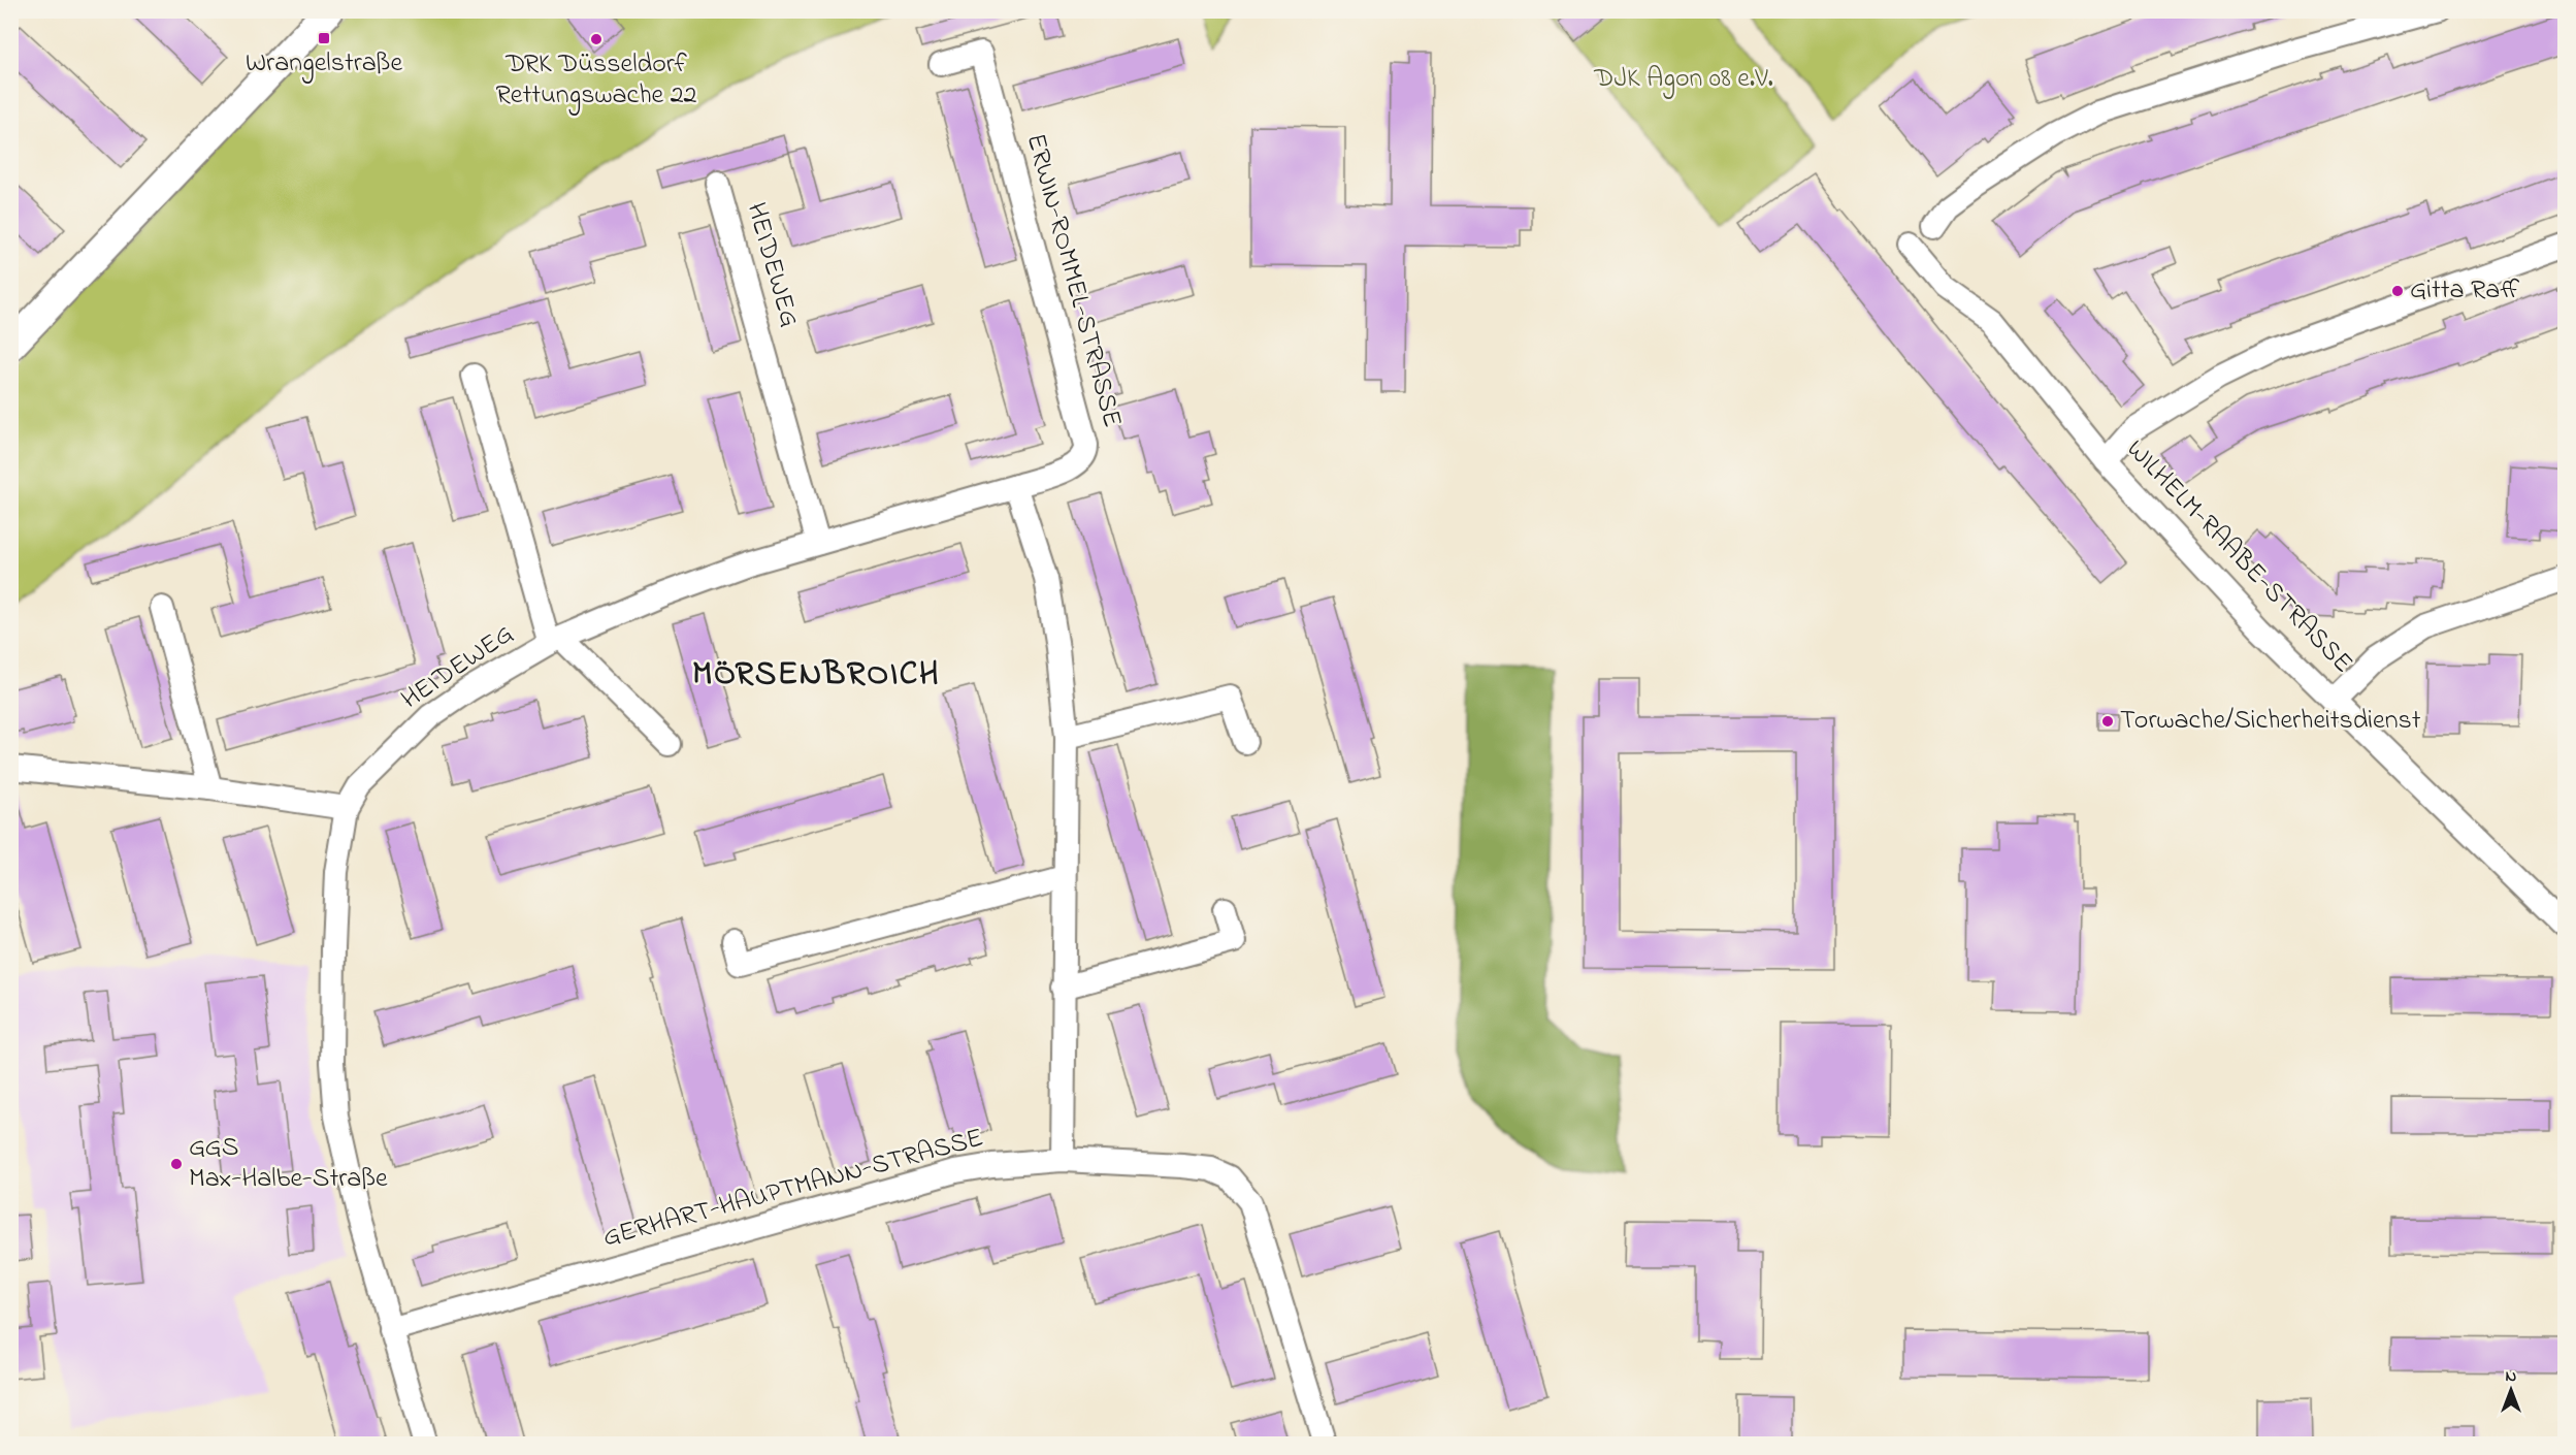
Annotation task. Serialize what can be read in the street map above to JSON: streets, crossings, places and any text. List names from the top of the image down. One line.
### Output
{"streets":{"street":["HEIDEWEG","ERWIN-ROMMEL-STRASSE","WILHELM-RAABE-STRASSE","GERHART-HAUPTMANN-STRASSE"]},"crossings":[["HEIDEWEG","ERWIN-ROMMEL-STRASSE"]],"districts":["MÖRSENBROICH"],"parks":["DJK Agon 08 e.V."],"places":{"transit":["Wrangelstraße"],"other":["DRK Düsseldorf Rettungswache 22","Gitta Raff","Torwache/Sicherheitsdienst","GGS Max-Halbe-Straße"]},"north":"top"}
